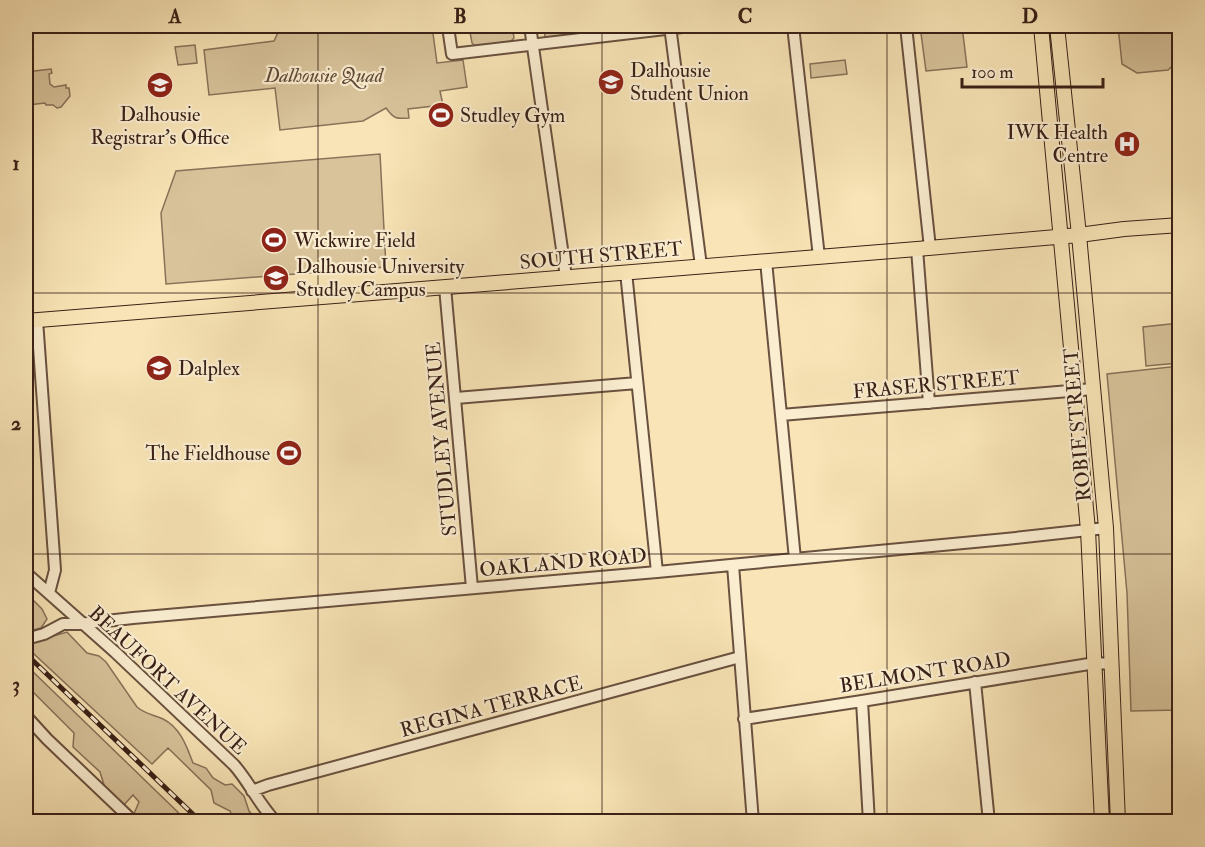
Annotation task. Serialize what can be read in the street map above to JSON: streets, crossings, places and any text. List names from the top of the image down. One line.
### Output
{"streets":{"main road":["SOUTH STREET","ROBIE STREET"],"street":["FRASER STREET","STUDLEY AVENUE","OAKLAND ROAD","BELMONT ROAD","BEAUFORT AVENUE","REGINA TERRACE"]},"crossings":[["SOUTH STREET","ROBIE STREET"],["SOUTH STREET","STUDLEY AVENUE"],["FRASER STREET","ROBIE STREET"],["ROBIE STREET","OAKLAND ROAD"],["ROBIE STREET","BELMONT ROAD"],["STUDLEY AVENUE","OAKLAND ROAD"],["OAKLAND ROAD","BEAUFORT AVENUE"],["BEAUFORT AVENUE","REGINA TERRACE"]],"parks":["Dalhousie Quad"],"places":{"school or university":["Dalhousie Student Union","Dalhousie Registrar's Office","Dalhousie University Studley Campus","Dalplex"],"sports":["Studley Gym","Wickwire Field","The Fieldhouse"],"hospital":["IWK Health Centre"]},"scale_bar":"100 m","grid":{"columns":["A","B","C","D"],"rows":["1","2","3"]}}
